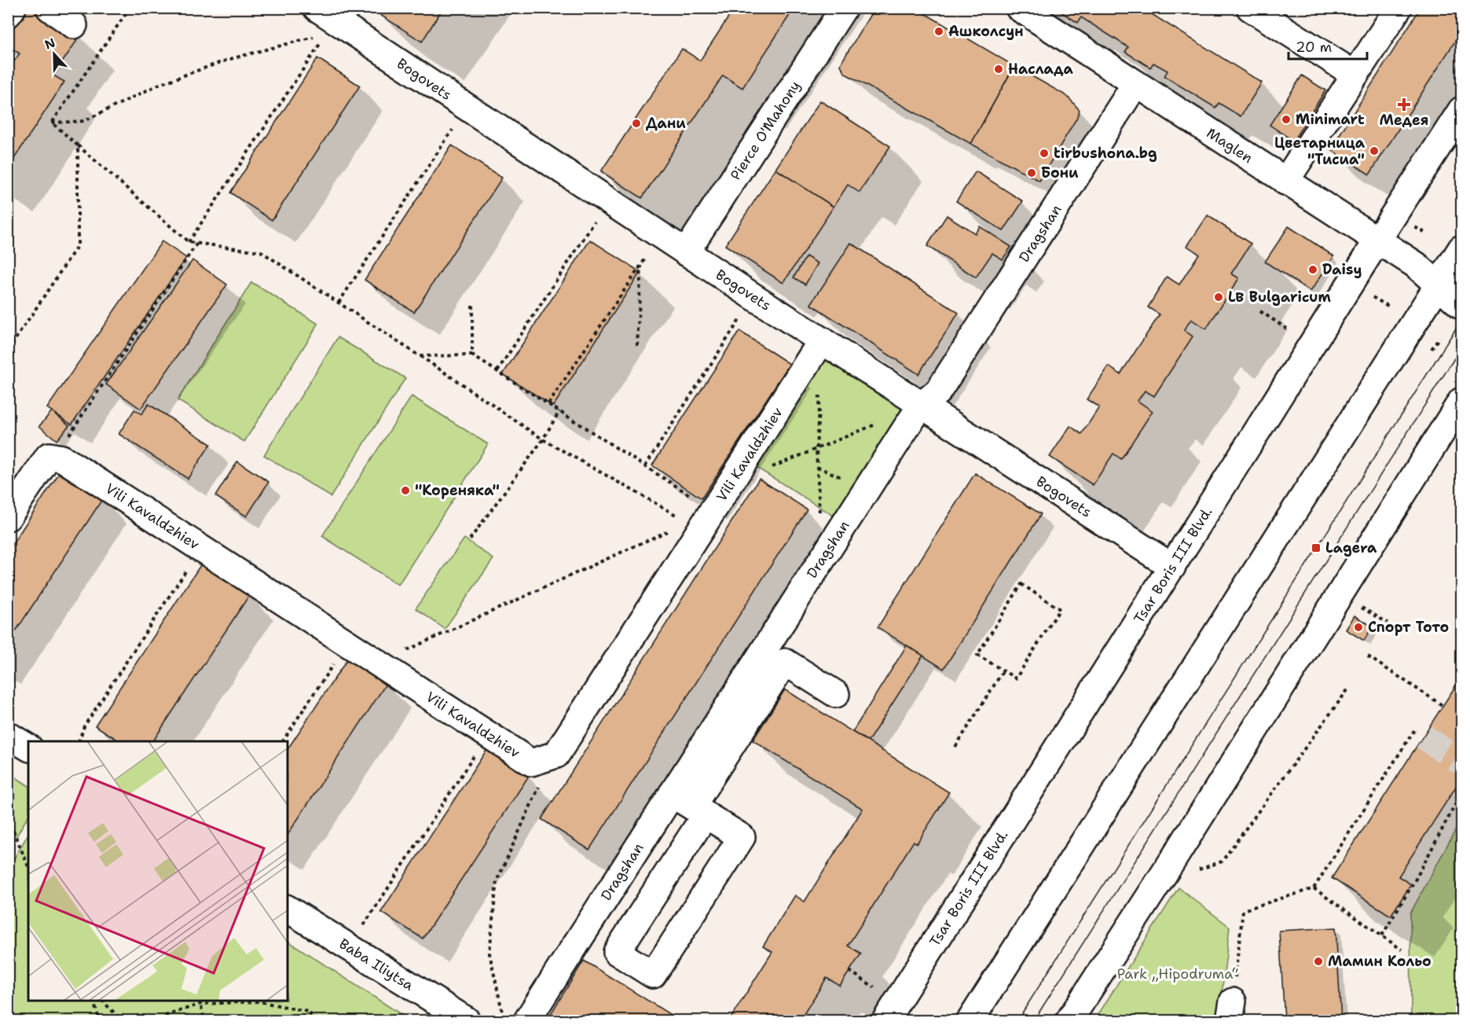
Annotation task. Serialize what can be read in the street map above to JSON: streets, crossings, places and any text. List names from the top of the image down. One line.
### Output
{"streets":{"street":["Bogovets","Pierce O'Mahony","Maglen","Dragshan","Vili Kavaldzhiev","Tsar Boris III Blvd.","Baba Iliytsa"]},"crossings":[["Bogovets","Pierce O'Mahony"],["Bogovets","Dragshan"],["Bogovets","Vili Kavaldzhiev"],["Bogovets","Tsar Boris III Blvd."],["Maglen","Dragshan"],["Maglen","Tsar Boris III Blvd."]],"parks":["Park „Hipodruma“"],"places":{"other":["Ашколсун","Наслада","Minimart","Дани","Цветарница \"Тисиа\"","tirbushona.bg","Бони","Daisy","LB Bulgaricum","\"Кореняка\"","Спорт Тото","Мамин Кольо"],"health":["Медея"],"transit":["Lagera"]},"scale_bar":"20 m","north":"top"}
